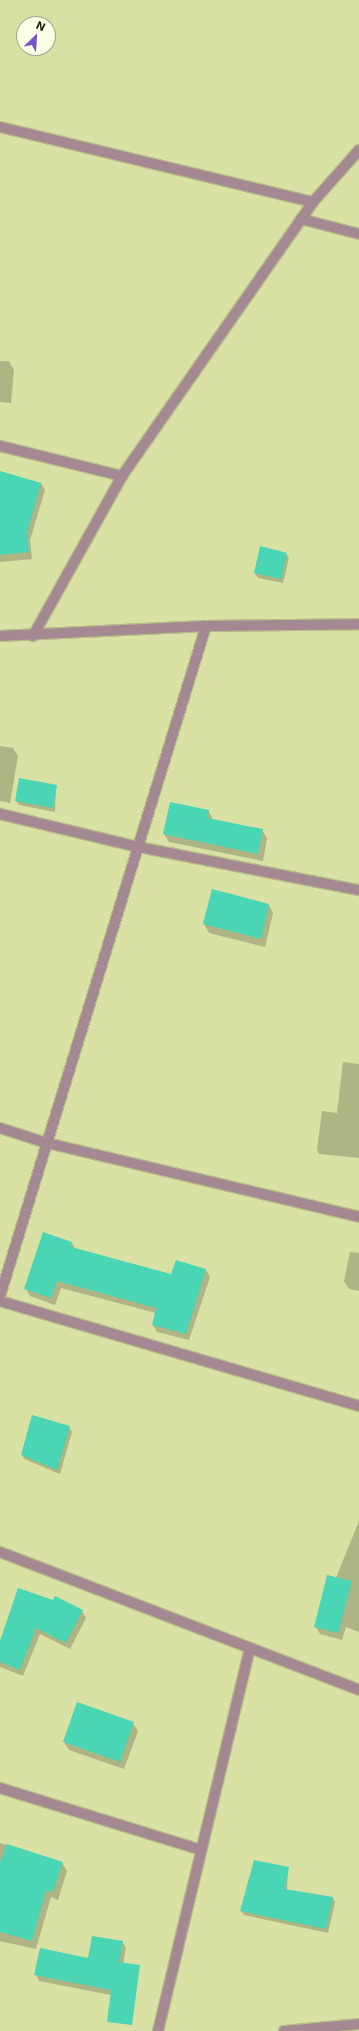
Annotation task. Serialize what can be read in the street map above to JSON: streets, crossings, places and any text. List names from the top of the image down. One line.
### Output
{"north":"top right"}
